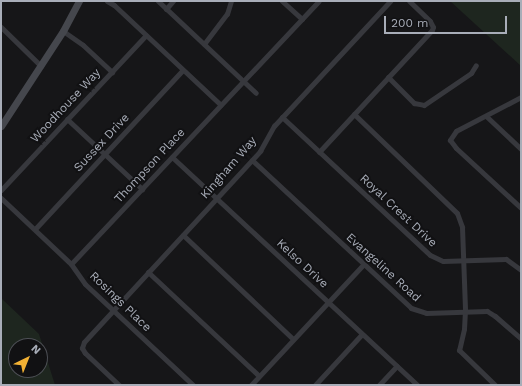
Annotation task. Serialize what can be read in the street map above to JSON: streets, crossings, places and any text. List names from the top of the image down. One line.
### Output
{"streets":{"street":["Woodhouse Way","Sussex Drive","Thompson Place","Kingham Way","Royal Crest Drive","Kelso Drive","Evangeline Road","Rosings Place"]},"crossings":[["Sussex Drive","Rosings Place"],["Thompson Place","Kelso Drive"],["Thompson Place","Rosings Place"],["Kingham Way","Royal Crest Drive"],["Kingham Way","Kelso Drive"],["Kingham Way","Evangeline Road"],["Kingham Way","Rosings Place"]],"scale_bar":"200 m","north":"top right"}
